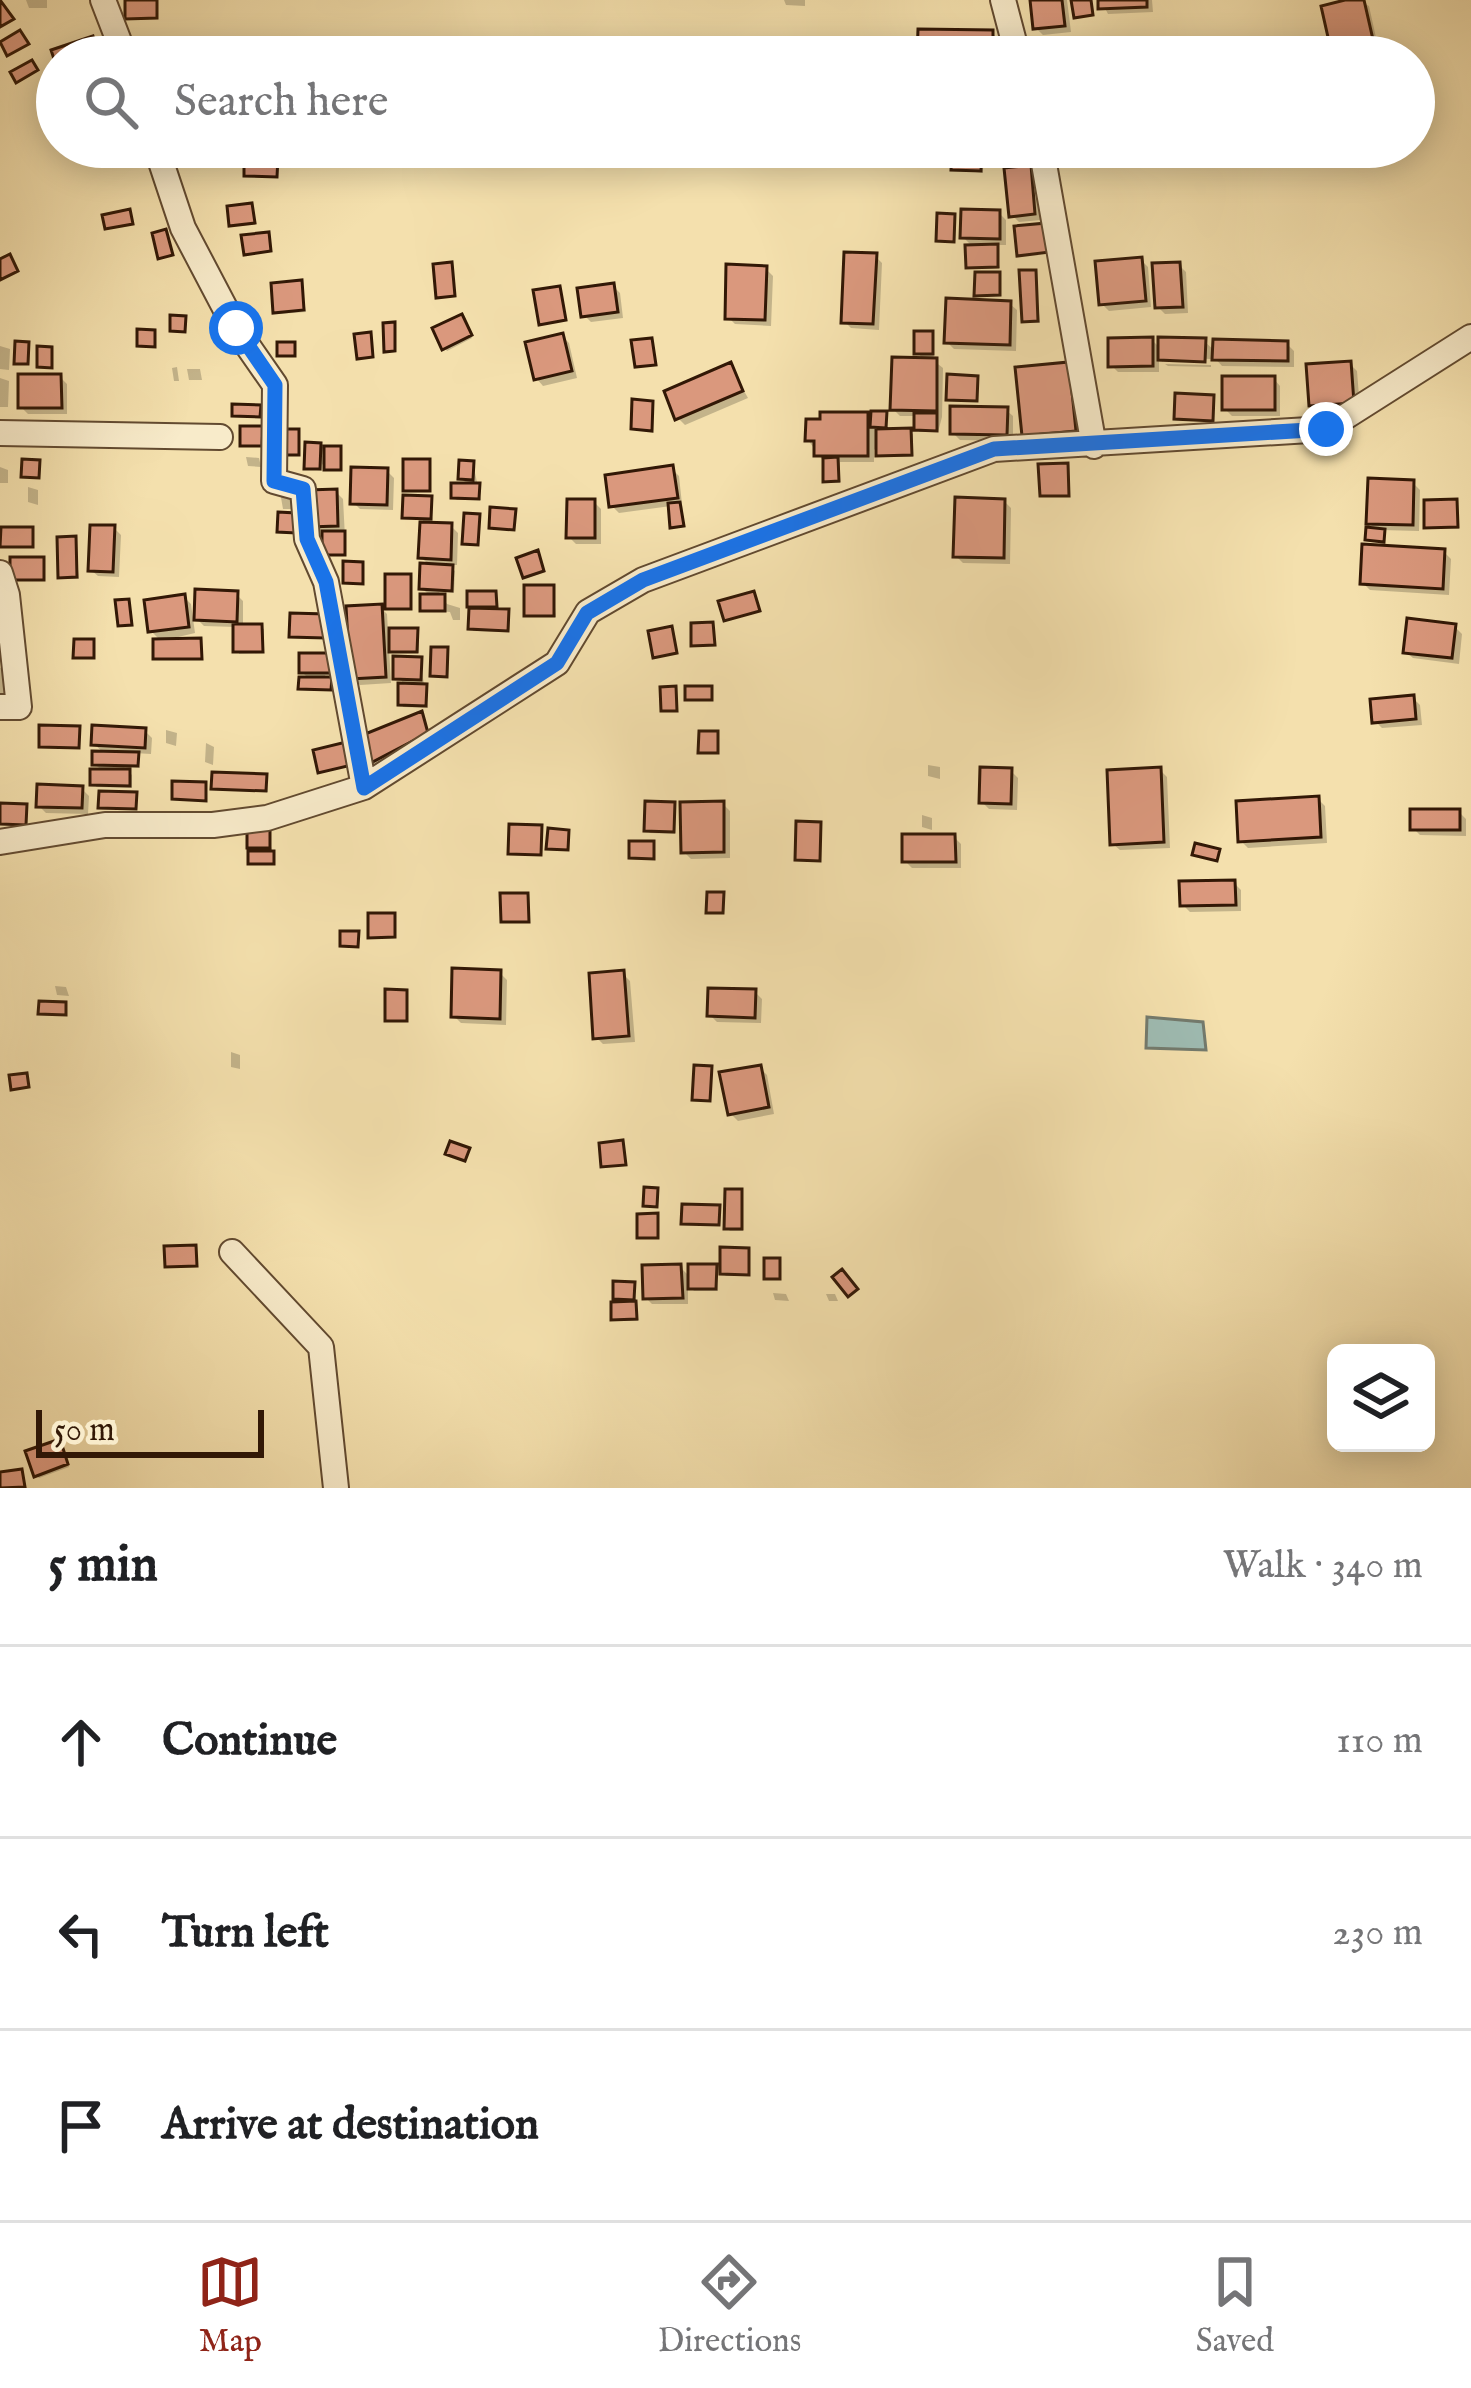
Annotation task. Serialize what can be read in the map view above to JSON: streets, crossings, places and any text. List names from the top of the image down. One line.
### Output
{"scale_bar":"50 m","page":{"search":"Search here","scale":"50 m","heading":["5 min","Walk · 340 m"],"list":[["Continue","110 m"],["Turn left","230 m"],"Arrive at destination"],"nav":["Map","Directions","Saved"]}}
